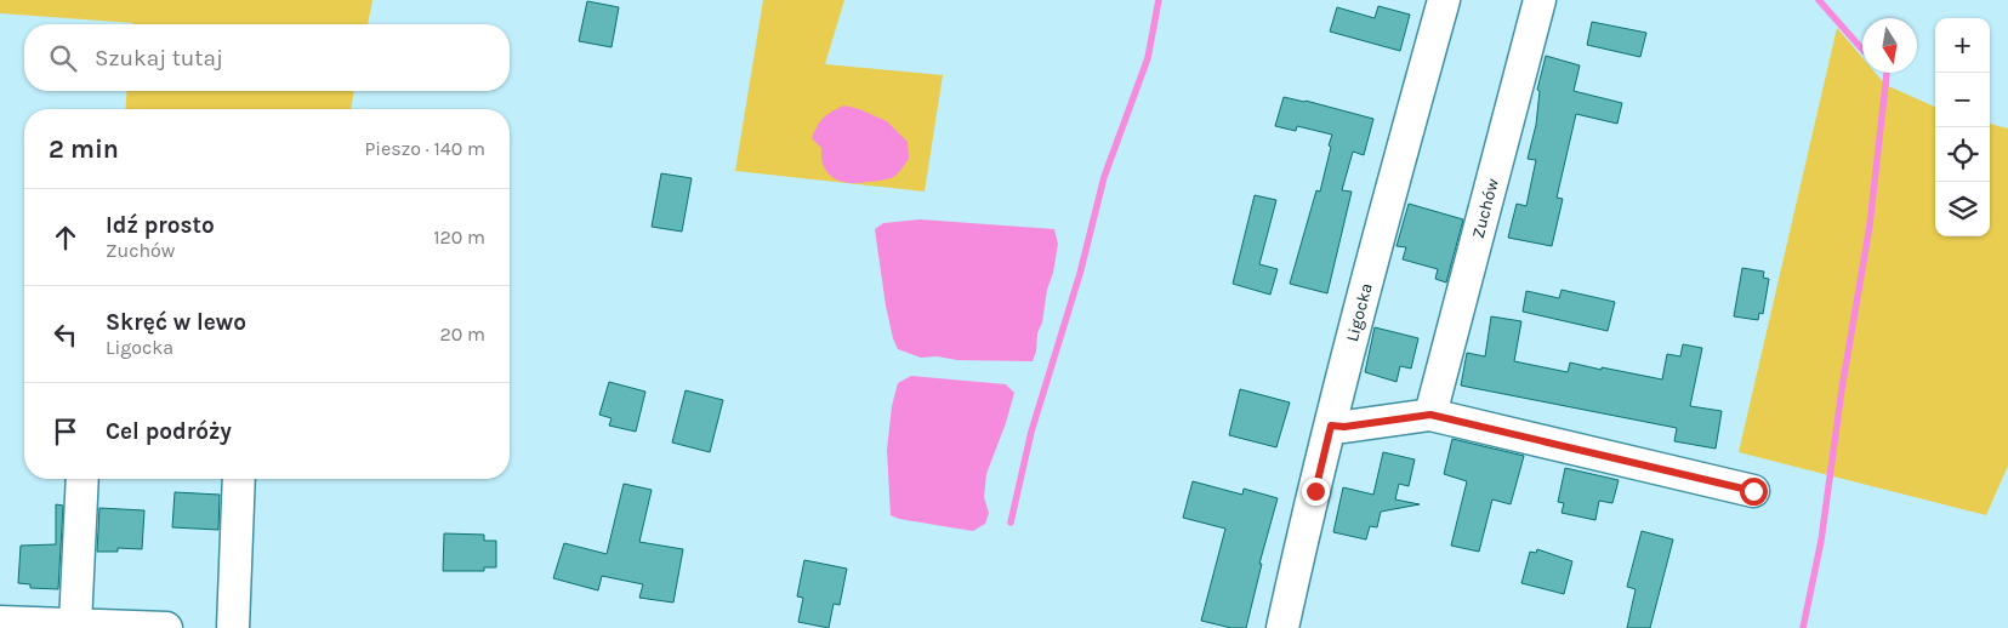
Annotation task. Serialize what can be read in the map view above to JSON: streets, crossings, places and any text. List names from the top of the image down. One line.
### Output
{"streets":{"street":["Zuchów","Ligocka"]},"north":"bottom","page":{"map_buttons":["+","−"],"search":"Szukaj tutaj","heading":["2 min","Pieszo · 140 m"],"list":[["Idź prosto","Zuchów","120 m"],["Skręć w lewo","Ligocka","20 m"],"Cel podróży"]}}
